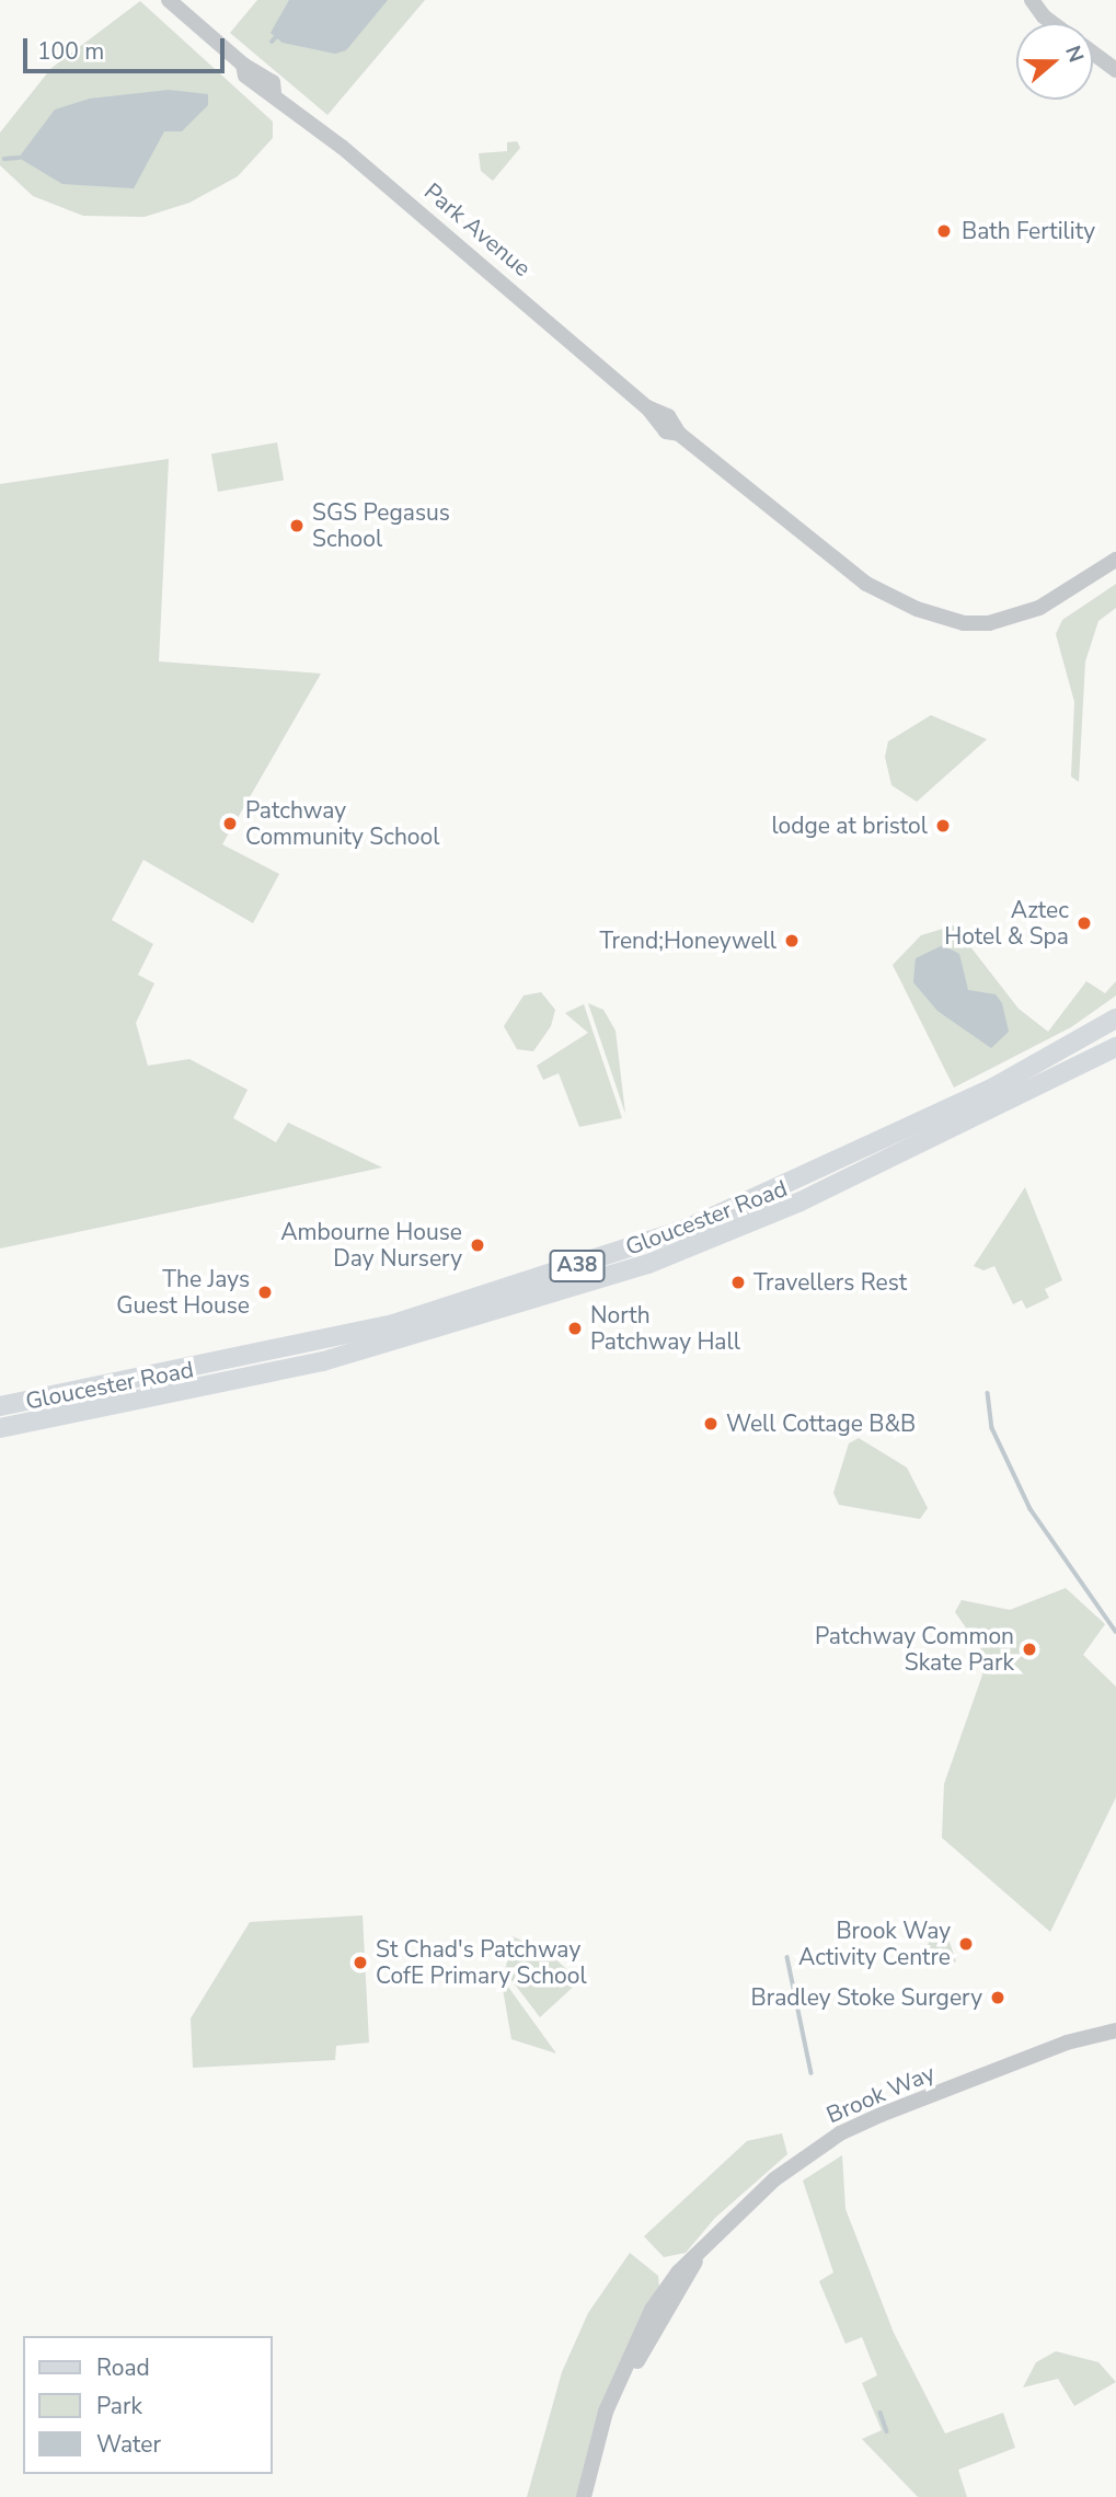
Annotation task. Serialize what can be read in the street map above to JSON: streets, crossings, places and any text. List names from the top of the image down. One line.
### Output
{"streets":{"main road":["Gloucester Road","A38"],"street":["Park Avenue","Brook Way"]},"places":["Bath Fertility","SGS Pegasus School","Patchway Community School","lodge at bristol","Aztec Hotel & Spa","Trend;Honeywell","Ambourne House Day Nursery","Travellers Rest","The Jays Guest House","North Patchway Hall","Well Cottage B&B","Patchway Common Skate Park","Brook Way Activity Centre","St Chad's Patchway CofE Primary School","Bradley Stoke Surgery"],"legend":["Road","Park","Water"],"scale_bar":"100 m","north":"right"}
